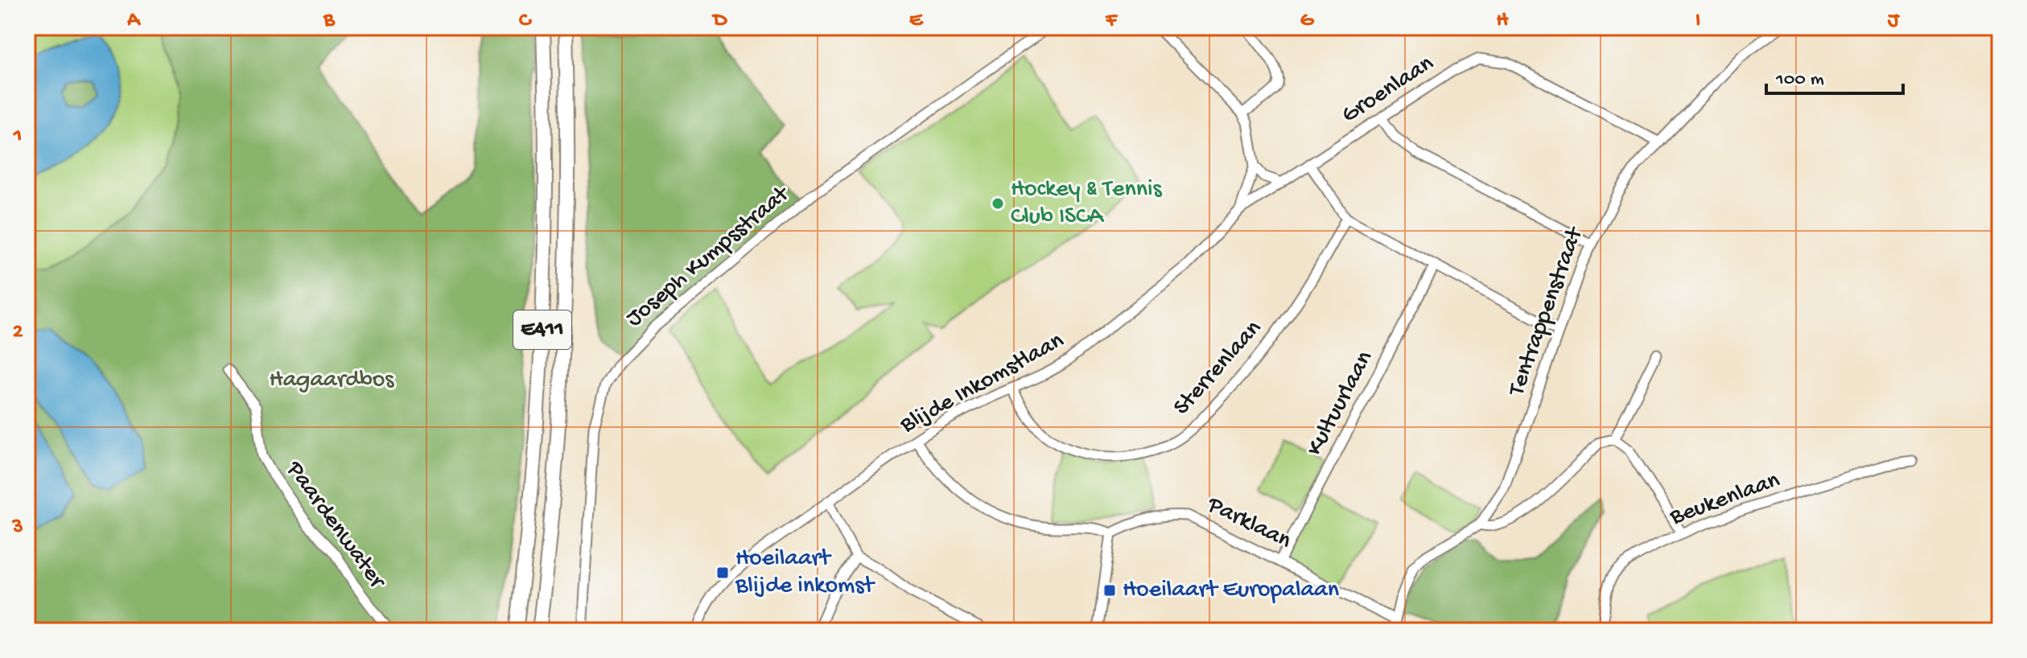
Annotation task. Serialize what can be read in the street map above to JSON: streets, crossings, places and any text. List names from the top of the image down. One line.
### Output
{"streets":{"highway":["E411"],"street":["Groenlaan","Joseph Kumpsstraat","Tentrappenstraat","Sterrenlaan","Blijde Inkomstlaan","Kultuurlaan","Beukenlaan","Parklaan","Paardenwater"]},"crossings":[["Groenlaan","Tentrappenstraat"],["Groenlaan","Blijde Inkomstlaan"],["Tentrappenstraat","Parklaan"],["Sterrenlaan","Blijde Inkomstlaan"],["Kultuurlaan","Parklaan"]],"parks":["Hagaardbos"],"places":{"other":["Hockey & Tennis Club ISCA"],"transit":["Hoeilaart Blijde inkomst","Hoeilaart Europalaan"]},"scale_bar":"100 m","grid":{"columns":["A","B","C","D","E","F","G","H","I","J"],"rows":["1","2","3"]}}
